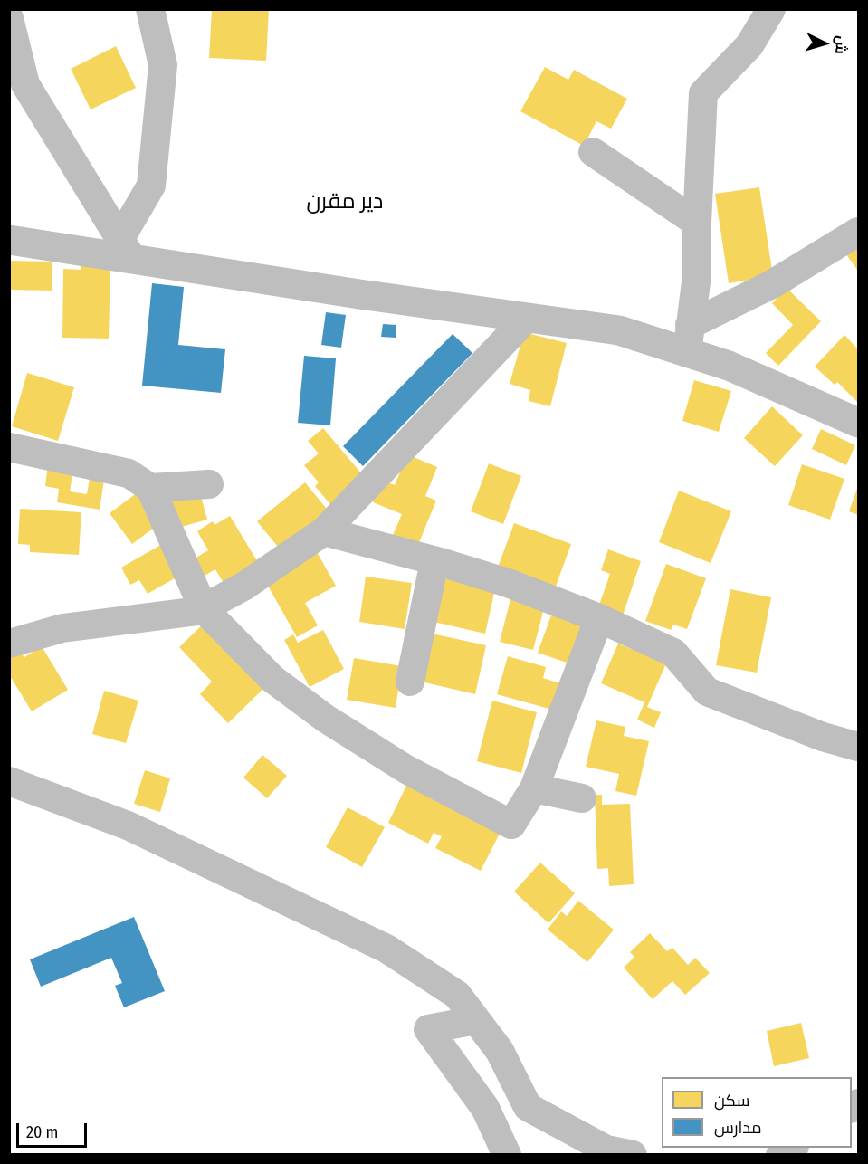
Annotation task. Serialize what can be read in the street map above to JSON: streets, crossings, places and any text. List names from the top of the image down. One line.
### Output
{"districts":["دير مقرن"],"legend":["سكن","مدارس"],"scale_bar":"20 m","north":"right"}
